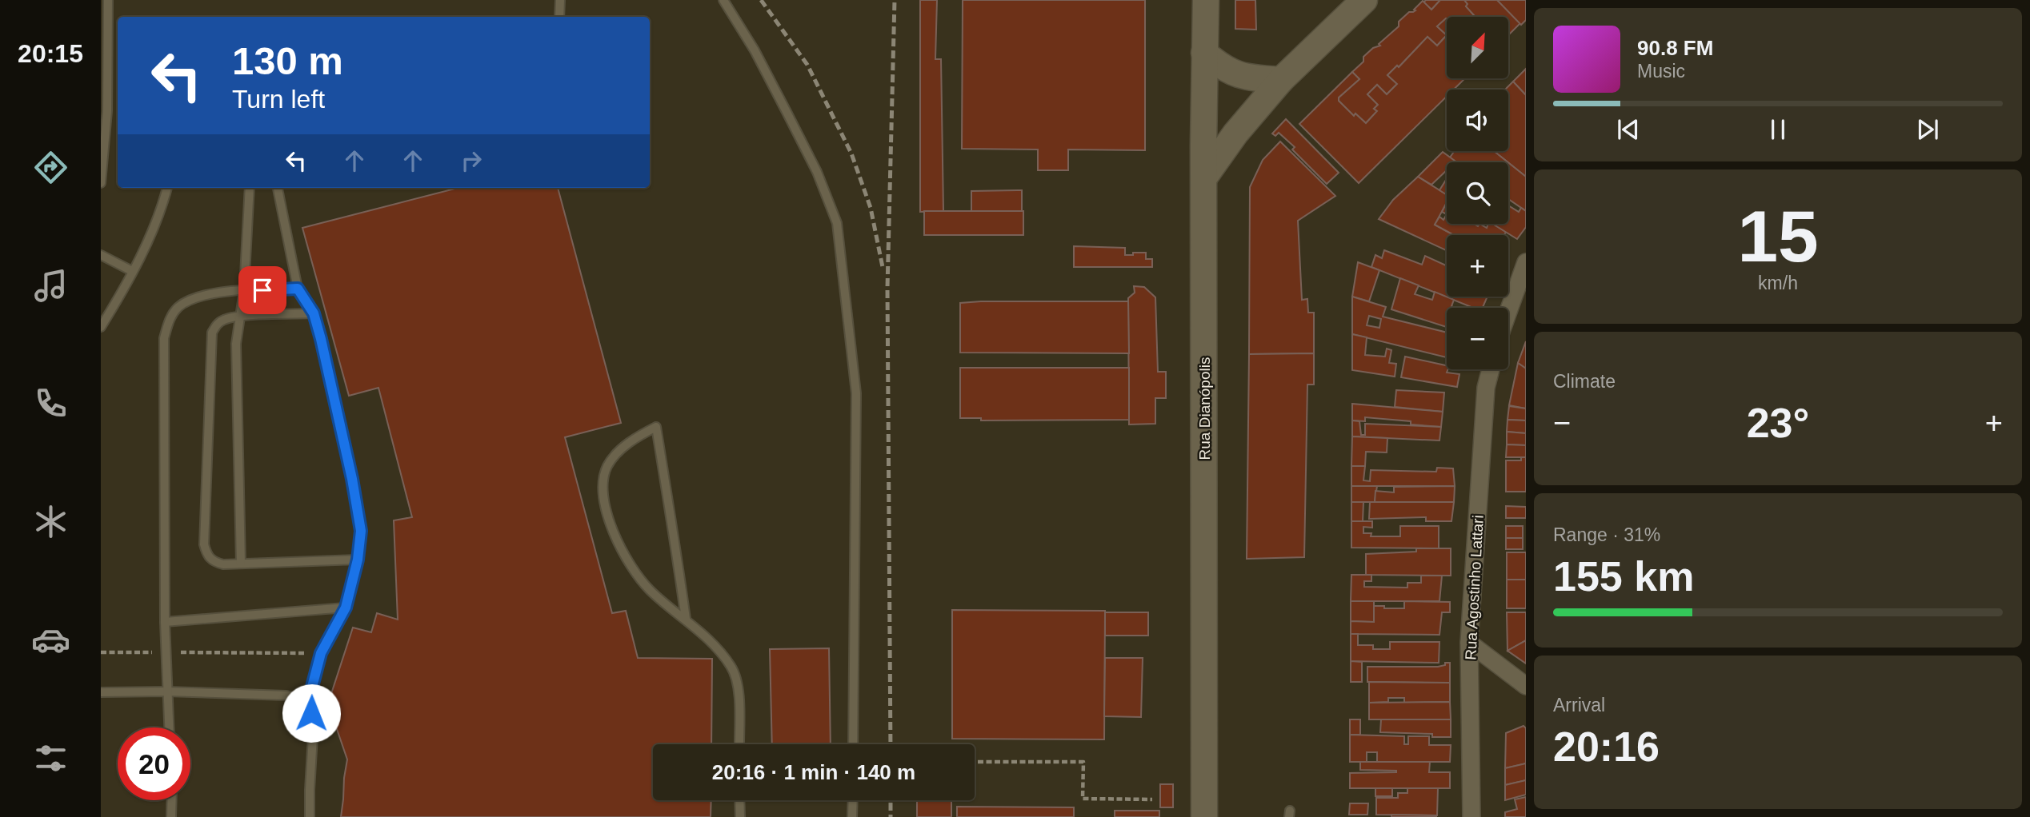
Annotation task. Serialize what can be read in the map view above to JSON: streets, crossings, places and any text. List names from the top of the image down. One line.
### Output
{"streets":{"street":["Rua Dianópolis","Rua Agostinho Lattari"]},"north":"top right","page":{"tabs":"20:15","map_buttons":["+","−"],"turn":["130 m","Turn left"],"song":["90.8 FM","Music"],"tile":[["15","km/h"],"Climate",["Range · 31%","155 km"],["Arrival","20:16"]],"heat":["−","23°","+"],"limit":"20","trip":"20:16 · 1 min · 140 m"}}
